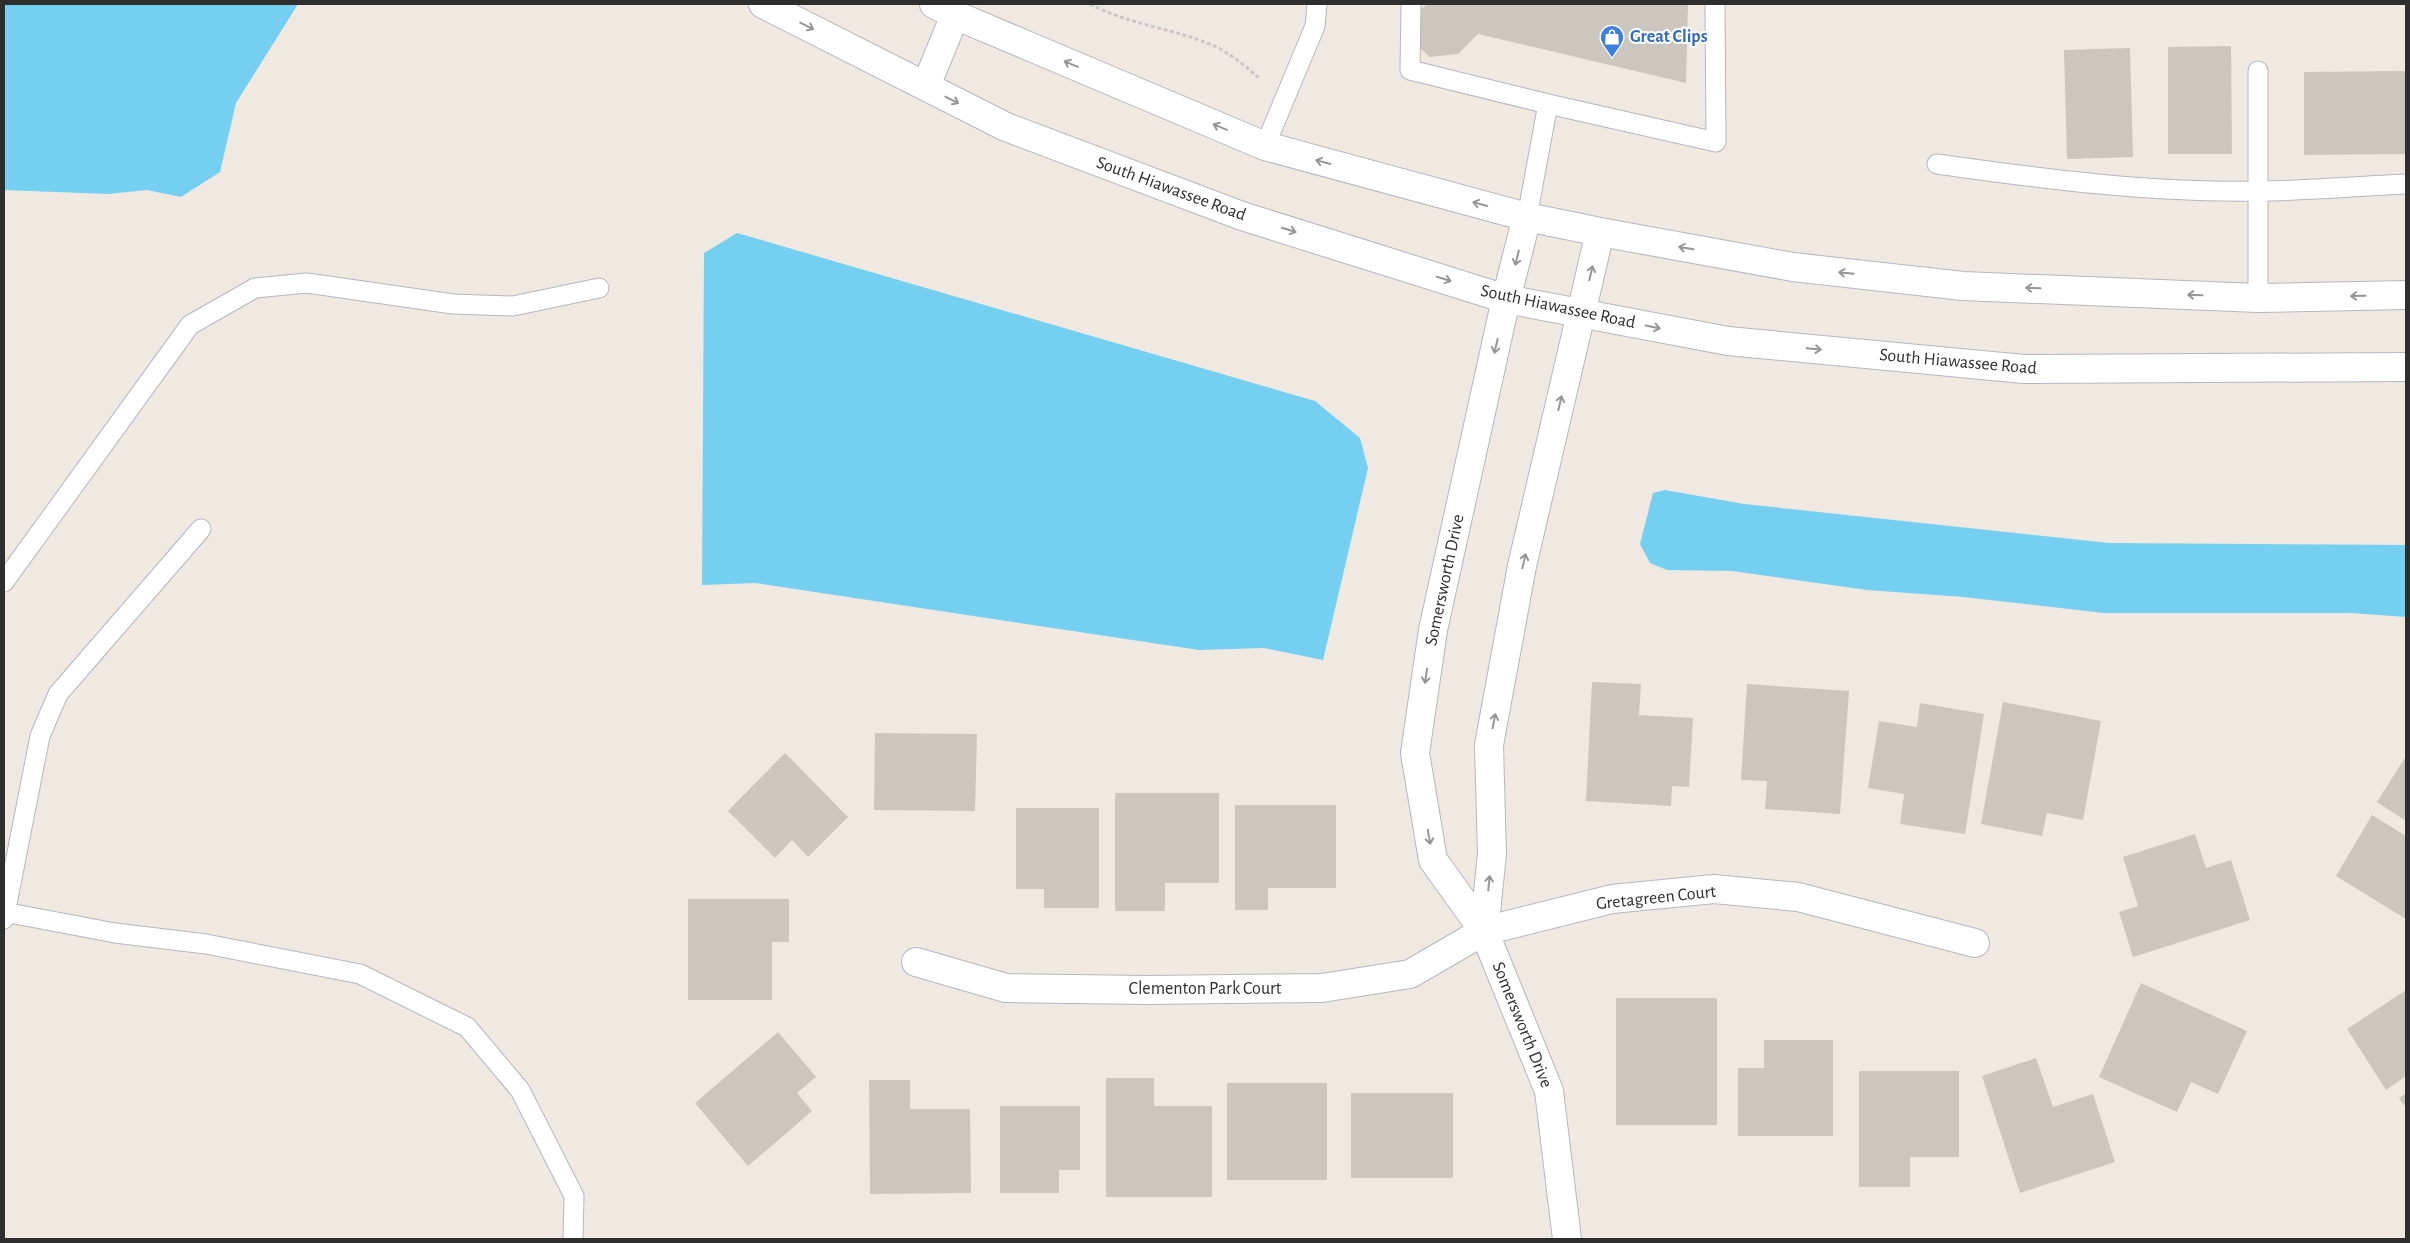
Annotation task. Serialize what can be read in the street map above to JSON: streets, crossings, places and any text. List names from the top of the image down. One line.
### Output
{"streets":{"street":["South Hiawassee Road","Somersworth Drive","Gretagreen Court","Clementon Park Court"]},"crossings":[["South Hiawassee Road","Somersworth Drive"],["Somersworth Drive","Gretagreen Court"],["Somersworth Drive","Clementon Park Court"],["Gretagreen Court","Clementon Park Court"]],"places":{"shop":["Great Clips"]}}
